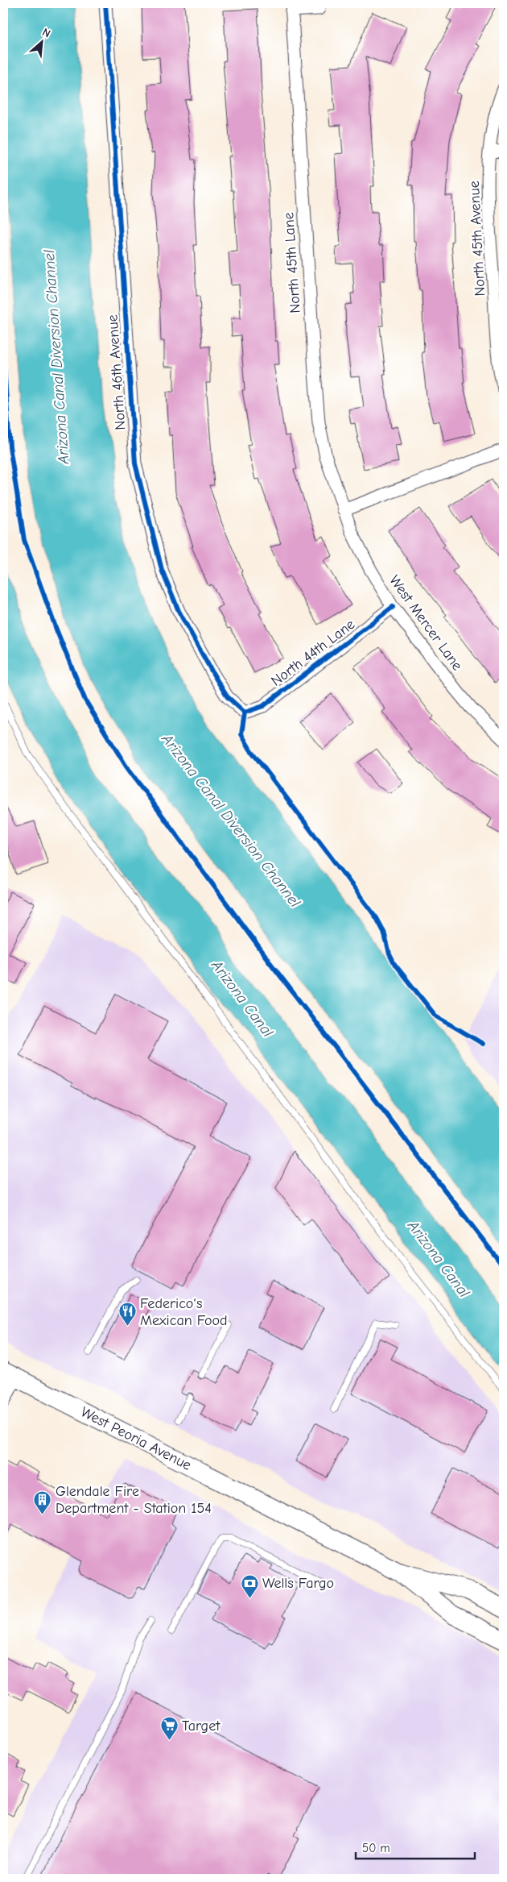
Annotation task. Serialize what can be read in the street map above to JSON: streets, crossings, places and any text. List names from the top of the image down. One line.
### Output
{"streets":{"main road":["West Peoria Avenue"],"street":["North 45th Avenue","North 45th Lane","North 46th Avenue","West Mercer Lane","North 44th Lane"]},"crossings":[["North 45th Lane","West Mercer Lane"],["North 46th Avenue","North 44th Lane"],["West Mercer Lane","North 44th Lane"]],"water":["Arizona Canal Diversion Channel","Arizona Canal"],"places":{"restaurant":["Federico's Mexican Food"],"building":["Glendale Fire Department - Station 154"],"bank":["Wells Fargo"],"supermarket":["Target"]},"scale_bar":"50 m","north":"top right"}
